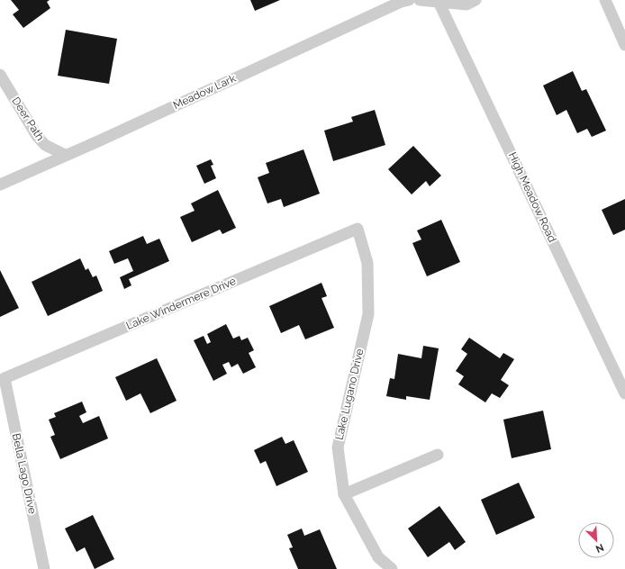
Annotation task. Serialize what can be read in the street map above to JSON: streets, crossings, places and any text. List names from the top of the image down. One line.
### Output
{"streets":{"street":["Meadow Lark","Deer Path","High Meadow Road","Lake Windermere Drive","Lake Lugano Drive","Bella Lago Drive"]},"crossings":[["Meadow Lark","Deer Path"],["Lake Windermere Drive","Lake Lugano Drive"],["Lake Windermere Drive","Bella Lago Drive"]],"north":"bottom right"}
